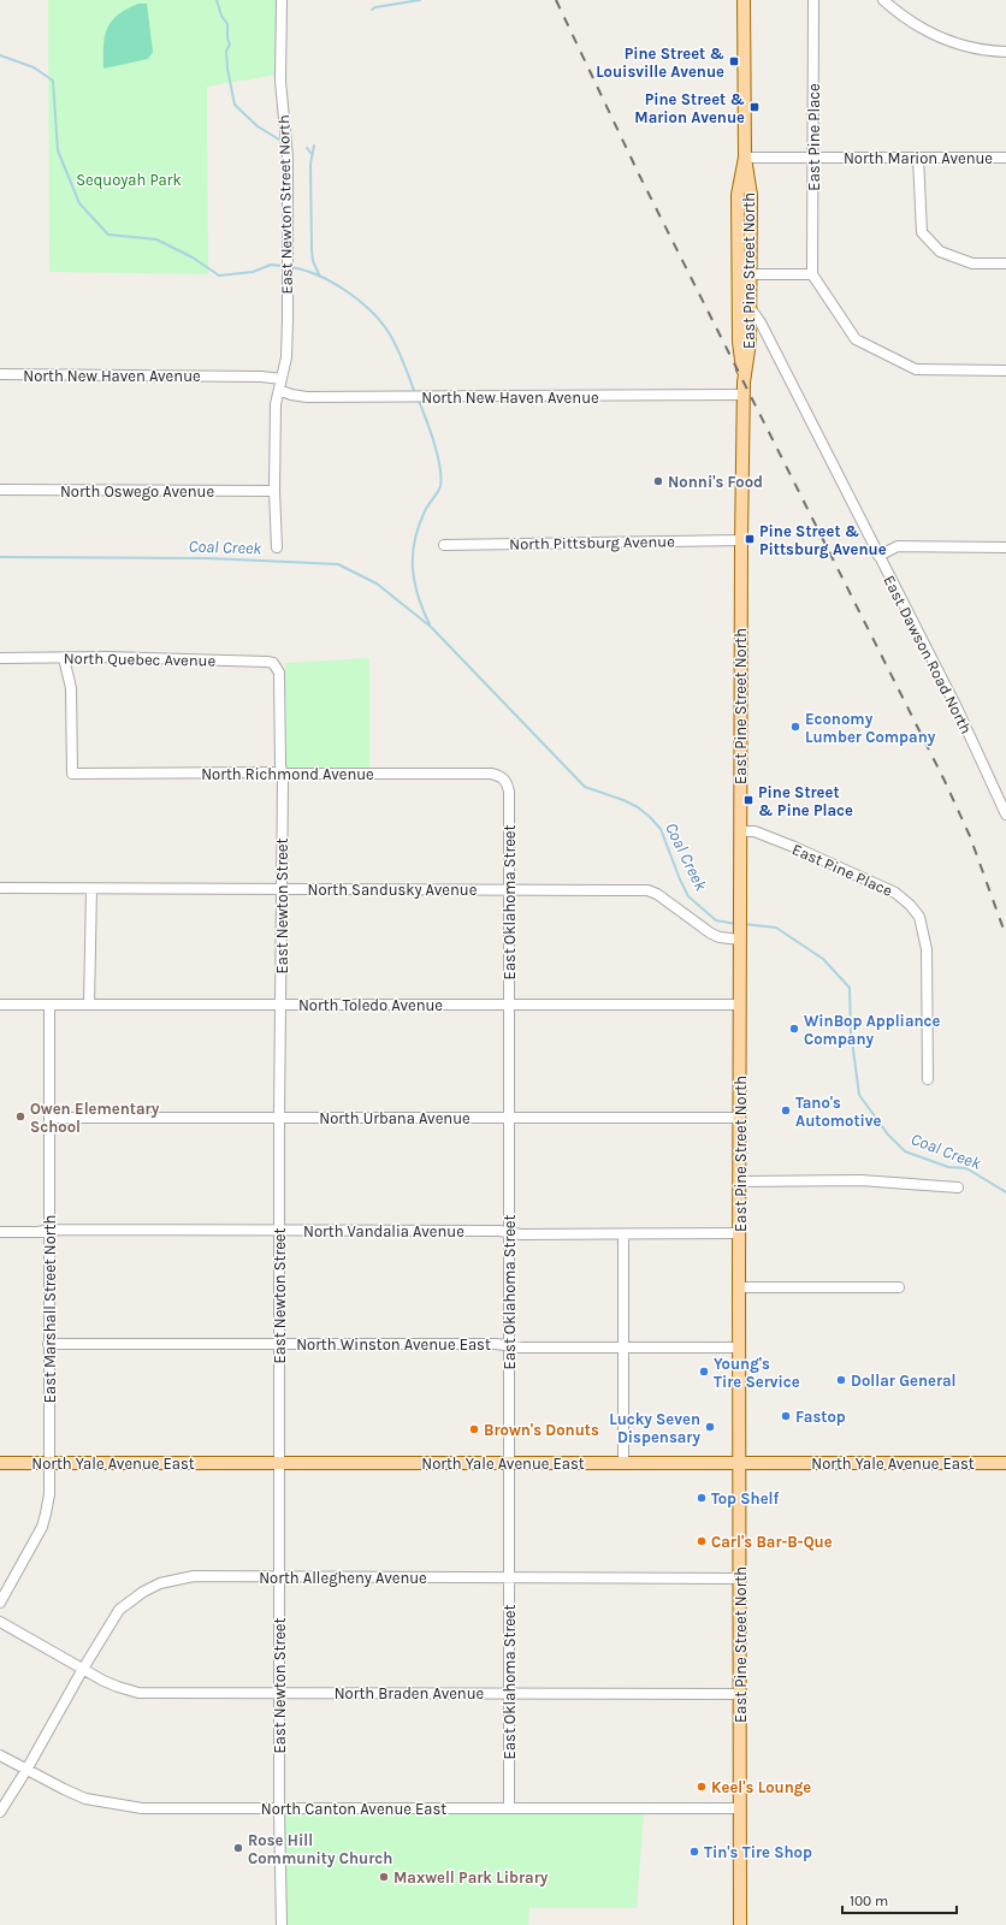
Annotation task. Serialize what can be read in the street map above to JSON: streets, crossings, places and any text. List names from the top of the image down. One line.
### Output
{"streets":{"main road":["East Pine Street North","North Yale Avenue East"],"street":["East Pine Place","North Marion Avenue","East Newton Street North","North New Haven Avenue","North Oswego Avenue","North Pittsburg Avenue","East Dawson Road North","North Quebec Avenue","North Richmond Avenue","North Sandusky Avenue","East Oklahoma Street","East Newton Street","North Toledo Avenue","North Urbana Avenue","North Vandalia Avenue","East Marshall Street North","North Winston Avenue East","North Allegheny Avenue","North Braden Avenue","North Canton Avenue East"]},"crossings":[["East Pine Place","North Marion Avenue"],["East Pine Place","East Pine Street North"],["North Marion Avenue","East Pine Street North"],["East Newton Street North","North New Haven Avenue"],["East Pine Street North","North New Haven Avenue"],["East Pine Street North","North Pittsburg Avenue"],["East Pine Street North","East Dawson Road North"],["East Pine Street North","North Sandusky Avenue"],["East Pine Street North","North Toledo Avenue"],["East Pine Street North","North Urbana Avenue"],["East Pine Street North","North Vandalia Avenue"],["East Pine Street North","North Winston Avenue East"],["East Pine Street North","North Yale Avenue East"],["East Pine Street North","North Allegheny Avenue"],["East Pine Street North","North Braden Avenue"],["East Pine Street North","North Canton Avenue East"],["North Quebec Avenue","North Richmond Avenue"],["North Quebec Avenue","East Newton Street"],["North Richmond Avenue","East Oklahoma Street"],["North Richmond Avenue","East Newton Street"],["North Sandusky Avenue","East Oklahoma Street"],["North Sandusky Avenue","East Newton Street"],["East Oklahoma Street","North Toledo Avenue"],["East Oklahoma Street","North Urbana Avenue"],["East Oklahoma Street","North Vandalia Avenue"],["East Oklahoma Street","North Winston Avenue East"],["East Oklahoma Street","North Yale Avenue East"],["East Oklahoma Street","North Allegheny Avenue"],["East Oklahoma Street","North Braden Avenue"],["East Oklahoma Street","North Canton Avenue East"],["East Newton Street","North Toledo Avenue"],["East Newton Street","North Urbana Avenue"],["East Newton Street","North Vandalia Avenue"],["East Newton Street","North Winston Avenue East"],["East Newton Street","North Yale Avenue East"],["East Newton Street","North Allegheny Avenue"],["East Newton Street","North Braden Avenue"],["East Newton Street","North Canton Avenue East"],["North Toledo Avenue","East Marshall Street North"],["North Urbana Avenue","East Marshall Street North"],["North Vandalia Avenue","East Marshall Street North"],["East Marshall Street North","North Winston Avenue East"],["East Marshall Street North","North Yale Avenue East"],["North Allegheny Avenue","North Braden Avenue"],["North Allegheny Avenue","North Canton Avenue East"]],"water":["Coal Creek"],"parks":["Sequoyah Park"],"places":{"transit":["Pine Street & Louisville Avenue","Pine Street & Marion Avenue","Pine Street & Pittsburg Avenue","Pine Street & Pine Place"],"other":["Nonni's Food","Economy Lumber Company","WinBop Appliance Company","Tano's Automotive","Owen Elementary School","Young's Tire Service","Dollar General","Fastop","Lucky Seven Dispensary","Brown's Donuts","Top Shelf","Carl's Bar-B-Que","Keel's Lounge","Rose Hill Community Church","Tin's Tire Shop","Maxwell Park Library"]},"scale_bar":"100 m"}
